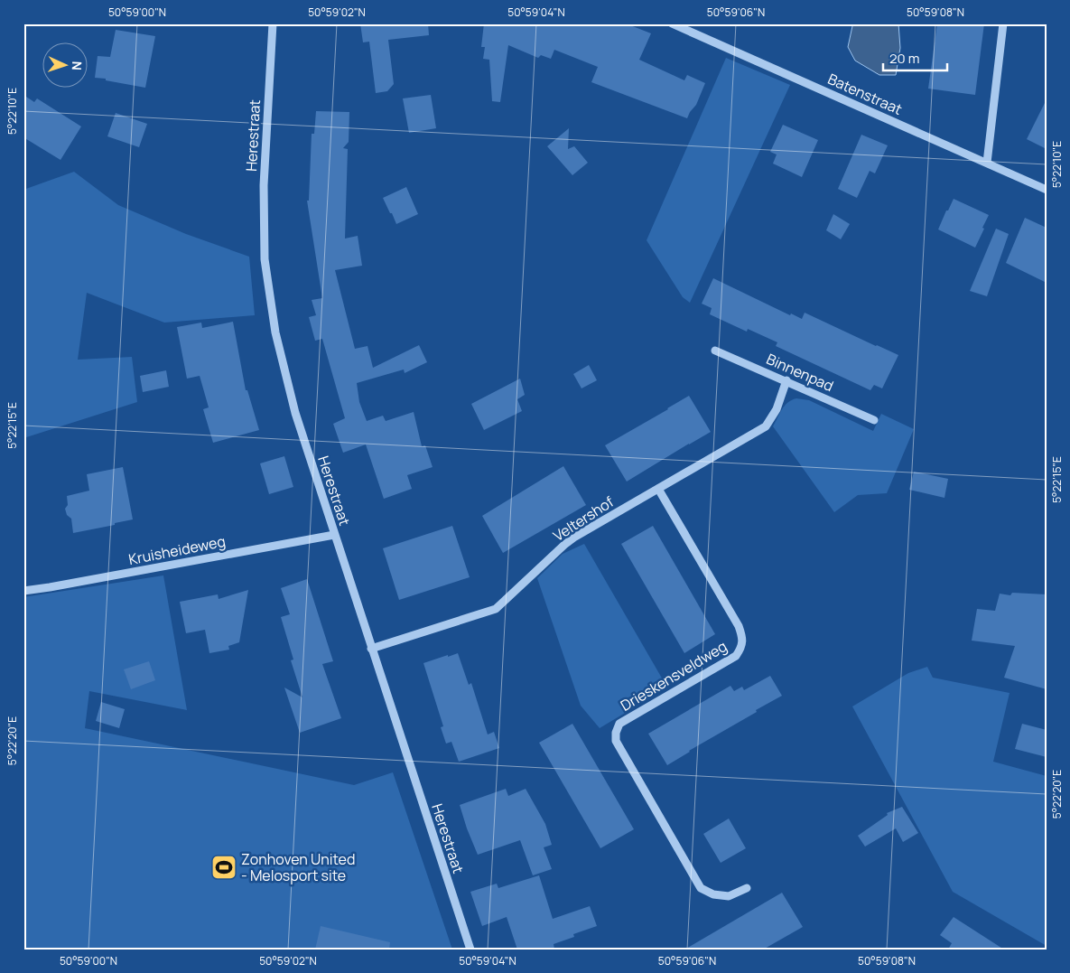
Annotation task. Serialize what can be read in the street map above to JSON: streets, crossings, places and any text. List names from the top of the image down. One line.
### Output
{"streets":{"street":["Batenstraat","Herestraat","Binnenpad","Veltershof","Kruisheideweg","Drieskensveldweg"]},"crossings":[["Herestraat","Veltershof"],["Herestraat","Kruisheideweg"],["Binnenpad","Veltershof"],["Veltershof","Drieskensveldweg"]],"places":{"sports":["Zonhoven United - Melosport site"]},"scale_bar":"20 m","north":"right","coordinates":["50°59'00\"N","50°59'02\"N","50°59'04\"N","50°59'06\"N","50°59'08\"N","5°22'10\"E","5°22'15\"E","5°22'20\"E"]}
